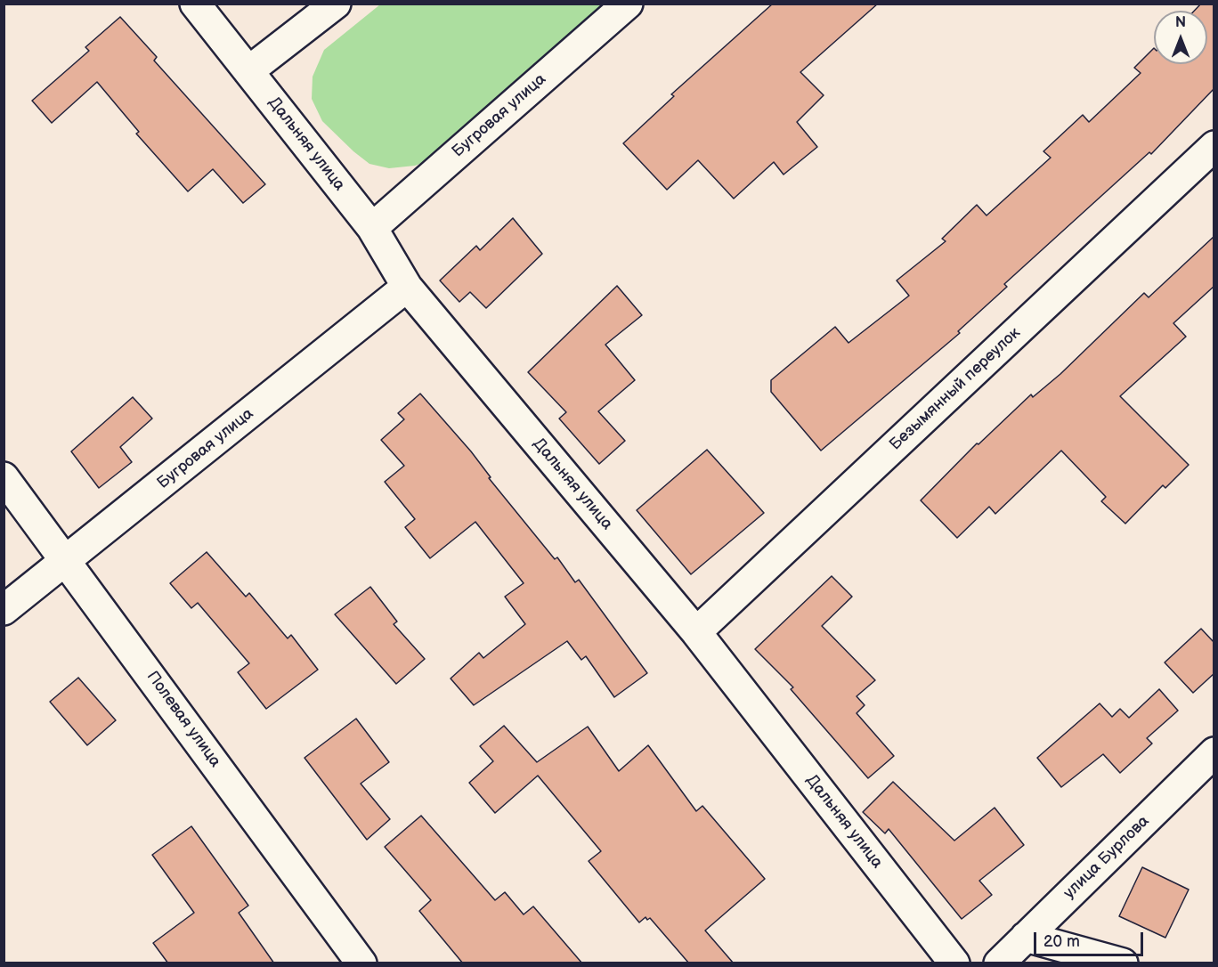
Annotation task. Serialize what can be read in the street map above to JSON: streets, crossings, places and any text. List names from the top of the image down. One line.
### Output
{"streets":{"street":["Бугровая улица","Дальняя улица","Безымянный переулок","Полевая улица","улица Бурлова"]},"crossings":[["Бугровая улица","Дальняя улица"],["Бугровая улица","Полевая улица"],["Дальняя улица","Безымянный переулок"]],"scale_bar":"20 m","north":"top"}
